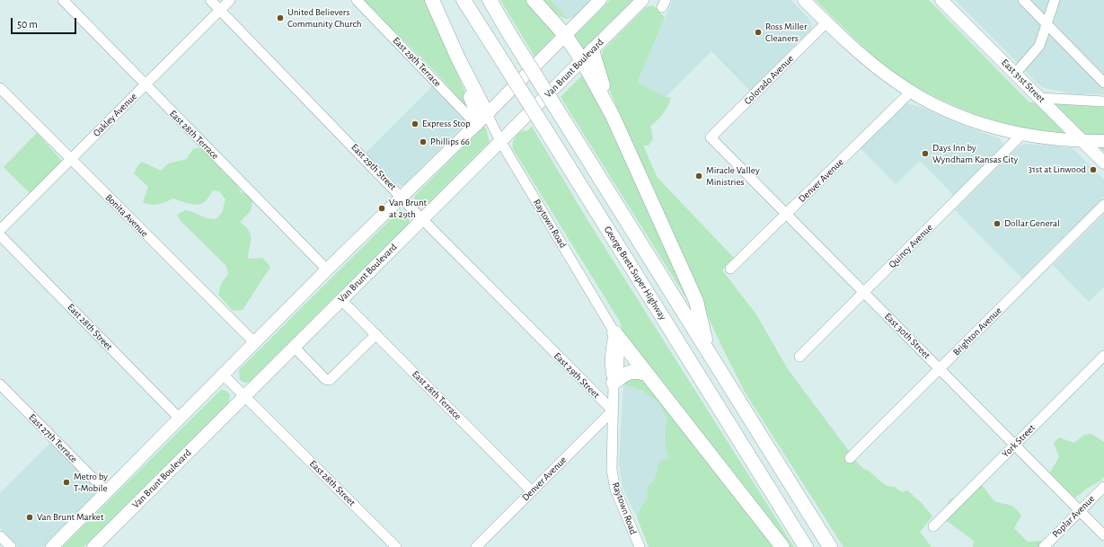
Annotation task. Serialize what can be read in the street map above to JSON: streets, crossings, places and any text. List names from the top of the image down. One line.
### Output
{"streets":{"highway":["George Brett Super Highway"],"main road":["Van Brunt Boulevard","East 31st Street"],"street":["East 29th Terrace","Colorado Avenue","Oakley Avenue","East 28th Terrace","East 29th Street","Denver Avenue","Bonita Avenue","Raytown Road","Quincy Avenue","East 28th Street","Brighton Avenue","East 30th Street","East 27th Terrace","York Street","Poplar Avenue"]},"crossings":[["East 29th Terrace","Raytown Road"],["Van Brunt Boulevard","East 28th Terrace"],["Van Brunt Boulevard","East 29th Street"],["Van Brunt Boulevard","Raytown Road"],["Van Brunt Boulevard","East 28th Street"],["Colorado Avenue","East 30th Street"],["Oakley Avenue","East 28th Terrace"],["Oakley Avenue","East 29th Street"],["Oakley Avenue","Bonita Avenue"],["East 28th Terrace","Denver Avenue"],["East 29th Street","Denver Avenue"],["East 29th Street","Raytown Road"],["Denver Avenue","Raytown Road"],["Denver Avenue","East 30th Street"],["Quincy Avenue","East 30th Street"],["Brighton Avenue","East 30th Street"],["East 30th Street","York Street"],["East 30th Street","Poplar Avenue"]],"places":["United Believers Community Church","Ross Miller Cleaners","Express Stop","Phillips 66","Days Inn by Wyndham Kansas City","31st at Linwood","Miracle Valley Ministries","Van Brunt at 29th","Dollar General","Metro by T-Mobile","Van Brunt Market"],"scale_bar":"50 m"}
